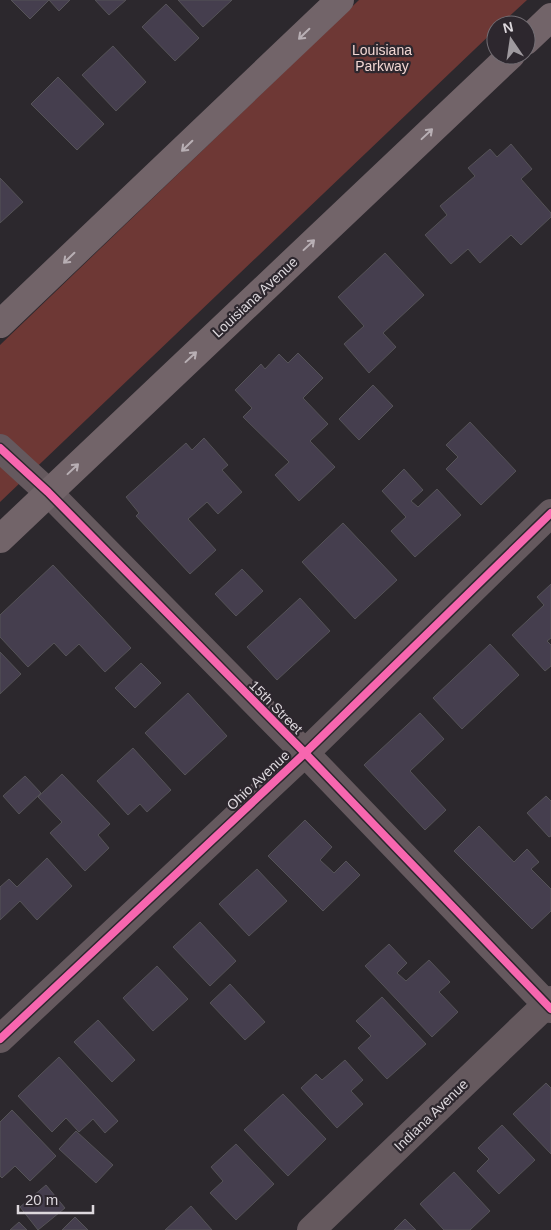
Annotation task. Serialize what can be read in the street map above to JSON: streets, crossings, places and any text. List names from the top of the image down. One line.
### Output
{"streets":{"main road":["Louisiana Avenue"],"street":["15th Street","Ohio Avenue","Indiana Avenue"]},"crossings":[["Louisiana Avenue","15th Street"],["15th Street","Ohio Avenue"],["15th Street","Indiana Avenue"]],"parks":["Louisiana Parkway"],"scale_bar":"20 m","north":"top"}
